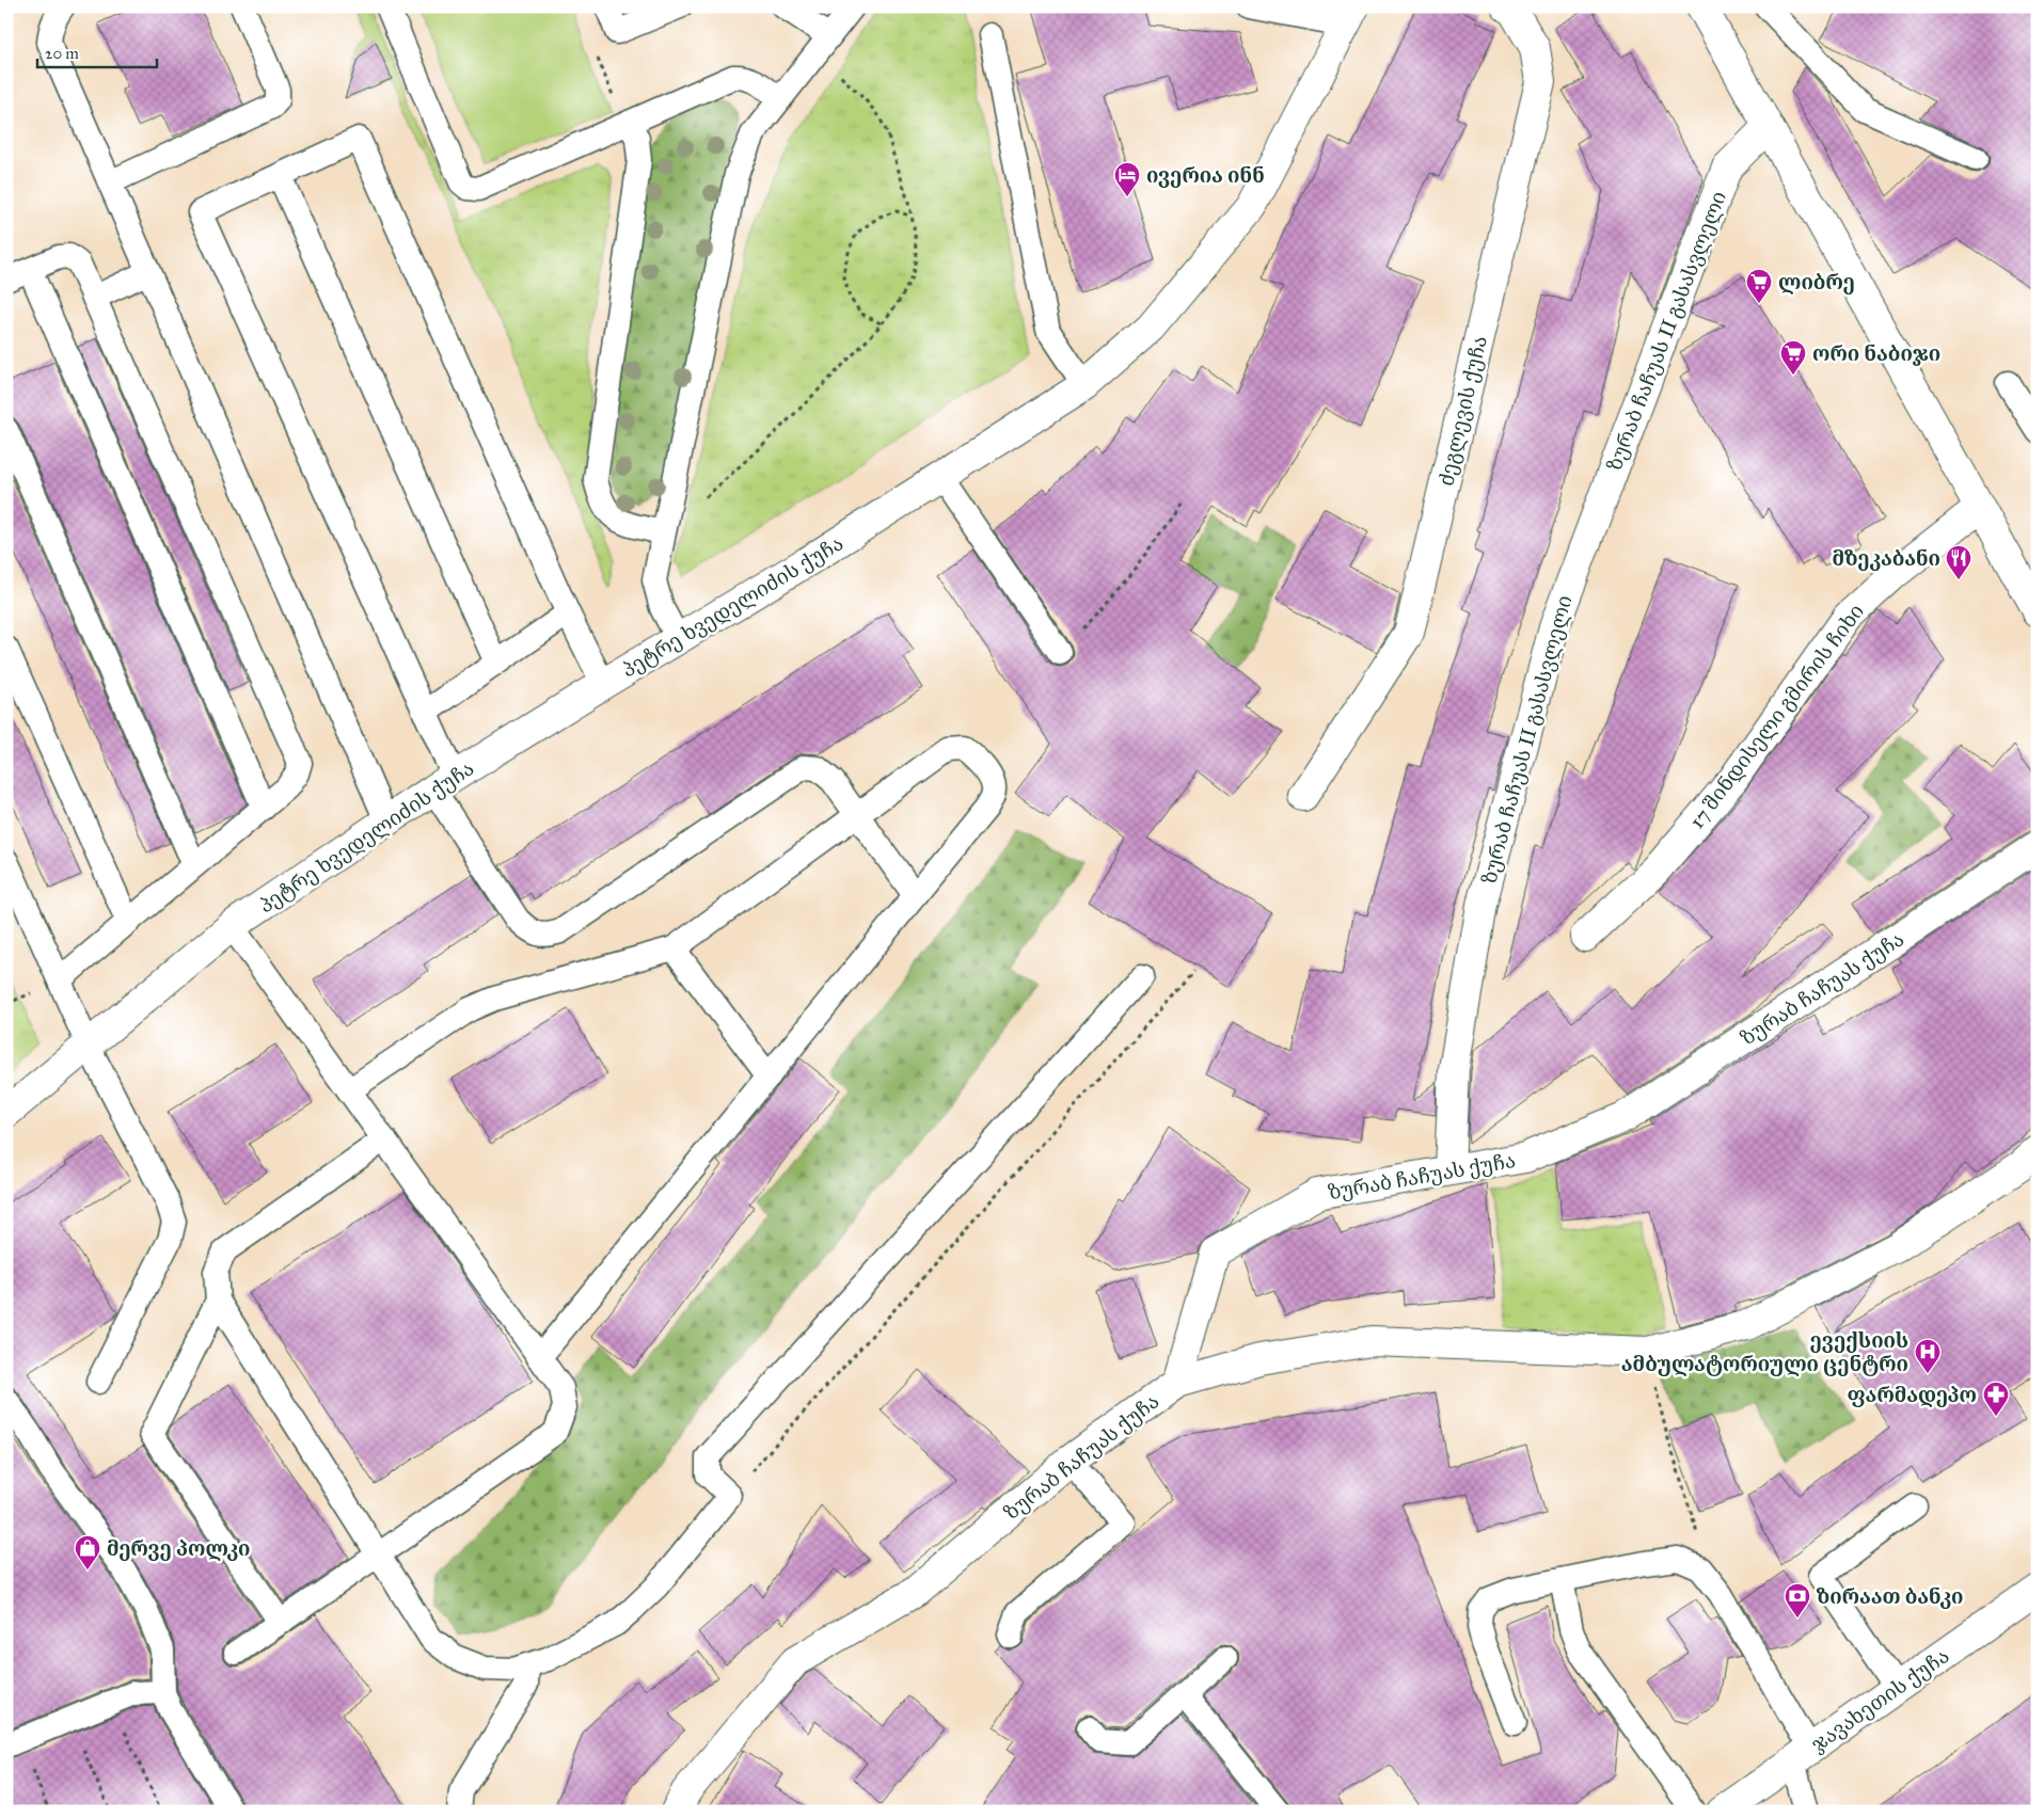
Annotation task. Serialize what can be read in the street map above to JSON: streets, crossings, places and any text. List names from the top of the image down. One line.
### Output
{"streets":{"street":["ზურაბ ჩაჩუას II გასასვლელი","ძეგლევის ქუჩა","პეტრე ხვედელიძის ქუჩა","17 შინდისელი გმირის ჩიხი","ზურაბ ჩაჩუას ქუჩა","ჯავახეთის ქუჩა"]},"crossings":[["ზურაბ ჩაჩუას II გასასვლელი","ზურაბ ჩაჩუას ქუჩა"]],"places":{"hotel":["ივერია ინნ"],"supermarket":["ლიბრე","ორი ნაბიჯი"],"restaurant":["მზეკაბანი"],"hospital":["ევექსიის ამბულატორიული ცენტრი"],"pharmacy":["ფარმადეპო"],"shop":["მერვე პოლკი"],"bank":["ზირაათ ბანკი"]},"scale_bar":"20 m"}
